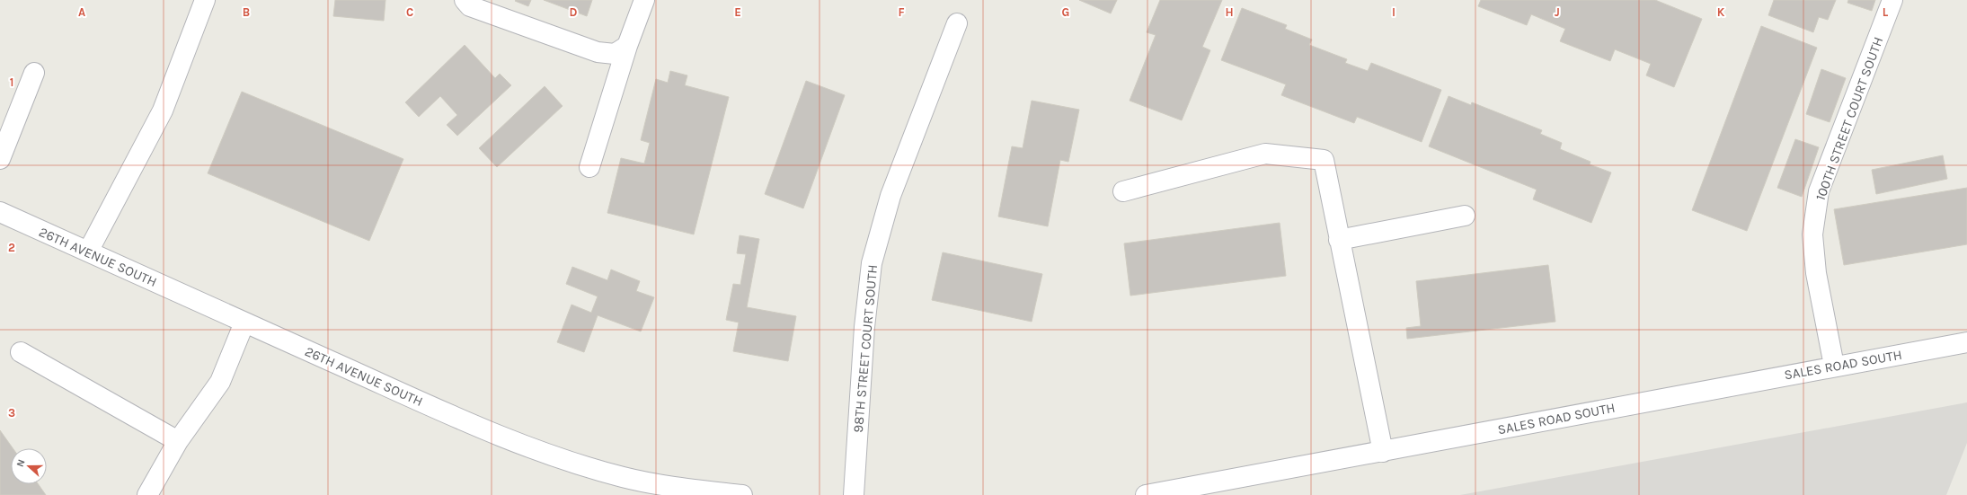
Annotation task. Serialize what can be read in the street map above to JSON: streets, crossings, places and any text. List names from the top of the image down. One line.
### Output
{"streets":{"street":["100TH STREET COURT SOUTH","26TH AVENUE SOUTH","98TH STREET COURT SOUTH","SALES ROAD SOUTH"]},"crossings":[["100TH STREET COURT SOUTH","SALES ROAD SOUTH"]],"north":"left","grid":{"columns":["A","B","C","D","E","F","G","H","I","J","K","L"],"rows":["1","2","3"]}}
